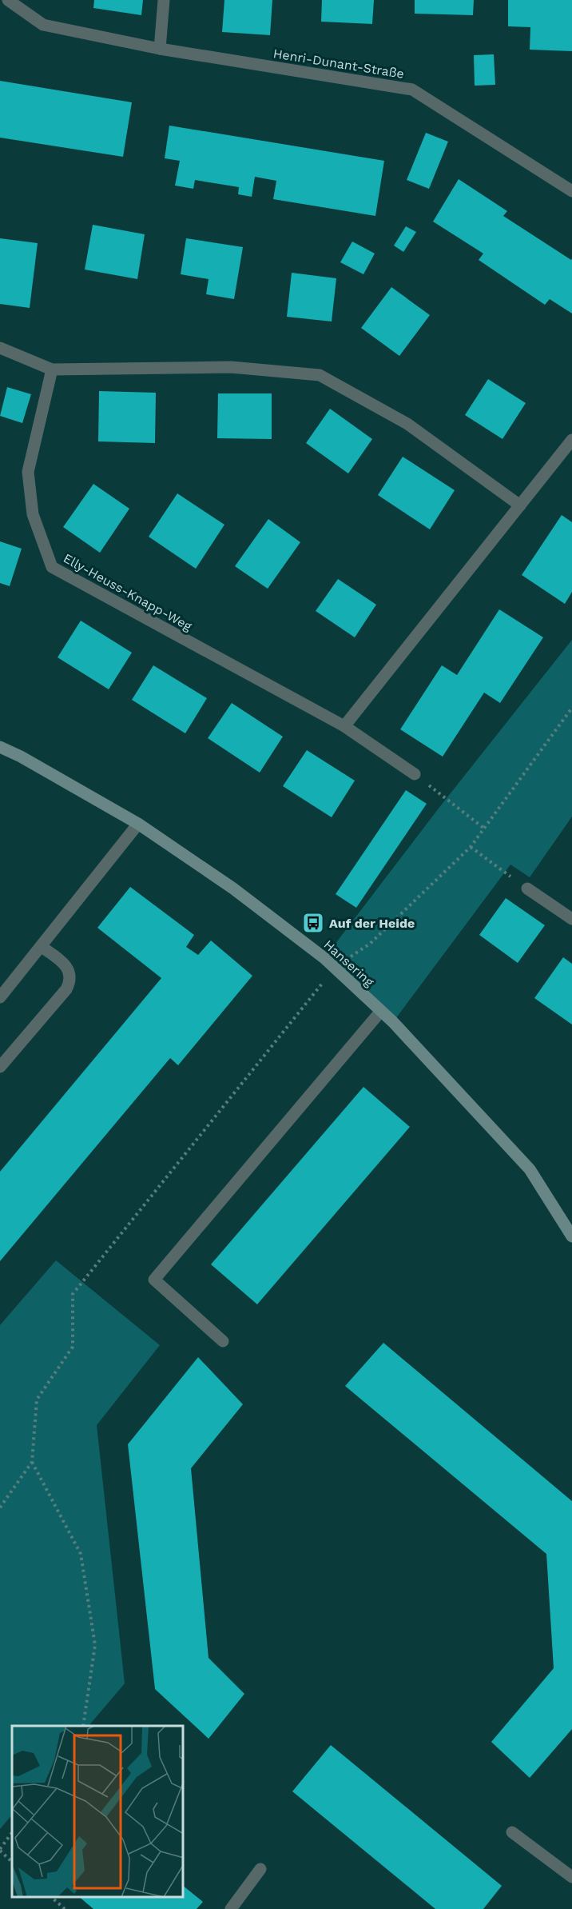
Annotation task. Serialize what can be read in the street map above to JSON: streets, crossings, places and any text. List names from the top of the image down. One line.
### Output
{"streets":{"street":["Henri-Dunant-Straße","Elly-Heuss-Knapp-Weg","Hansering"]},"places":{"bus stop":["Auf der Heide"]}}
